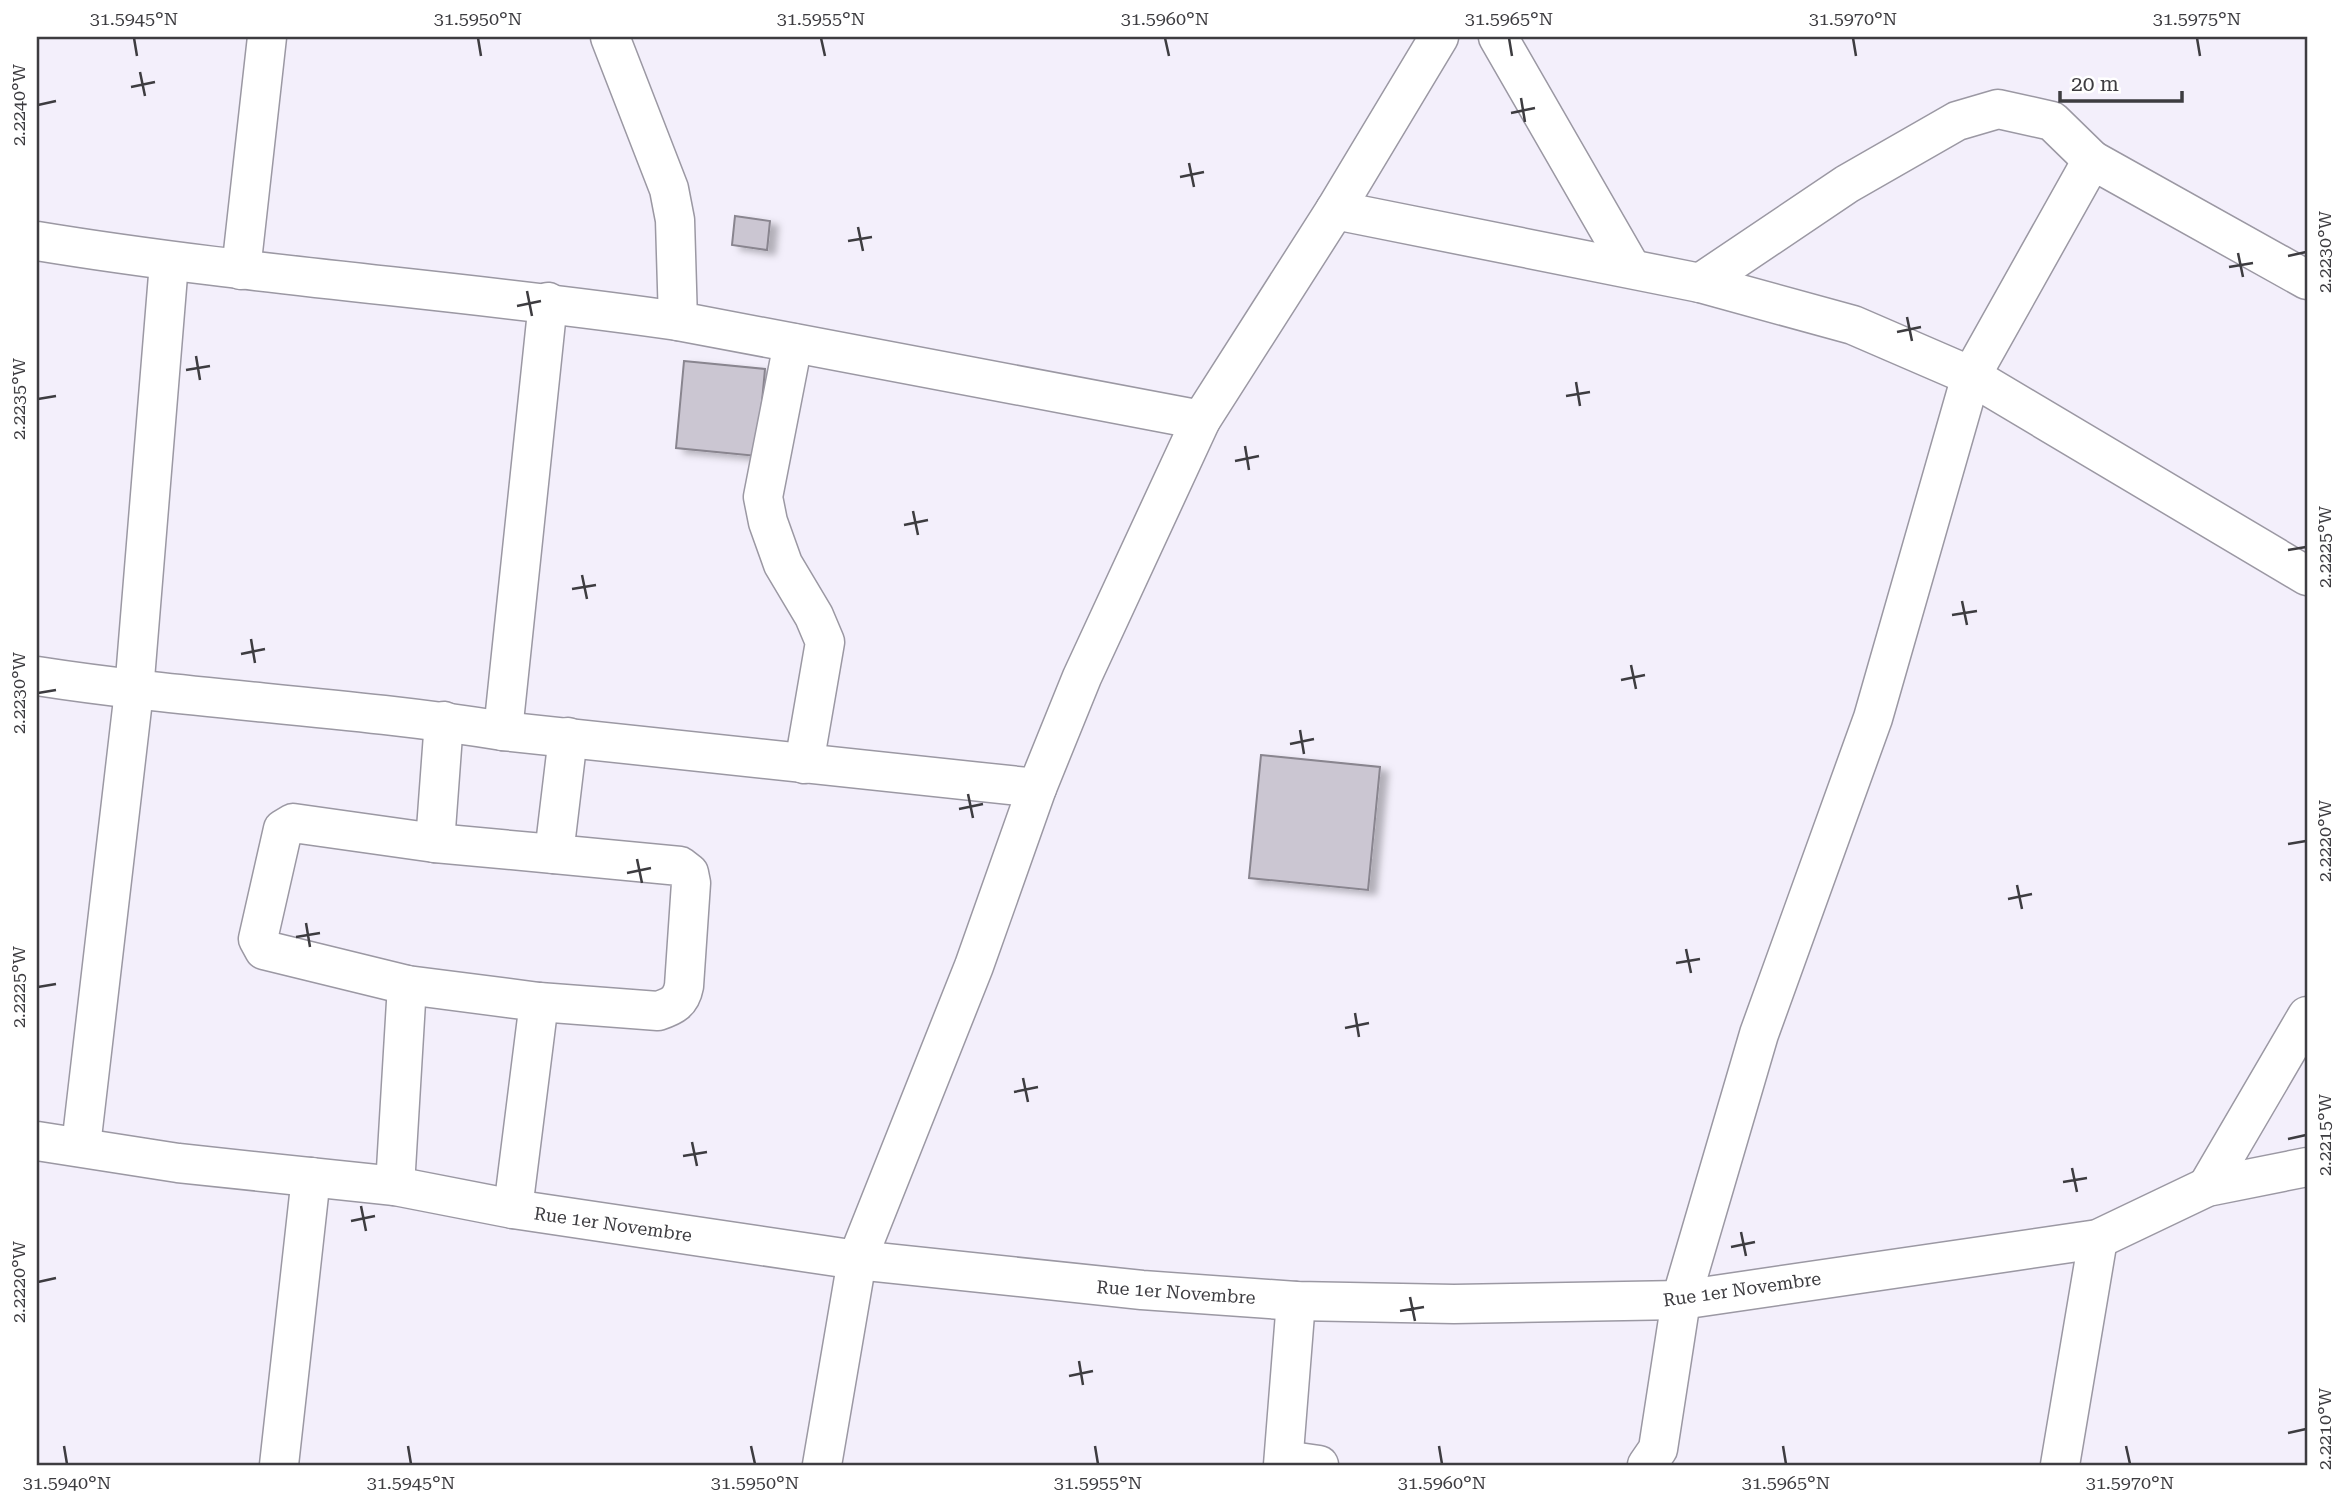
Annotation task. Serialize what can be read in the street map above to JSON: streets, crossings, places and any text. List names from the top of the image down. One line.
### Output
{"streets":{"street":["Rue 1er Novembre"]},"scale_bar":"20 m","coordinates":["31.5945°N","31.5950°N","31.5955°N","31.5960°N","31.5965°N","31.5970°N","31.5975°N","2.2240°W","2.2230°W","2.2235°W","2.2225°W","2.2220°W","2.2215°W","2.2210°W","31.5940°N"]}
